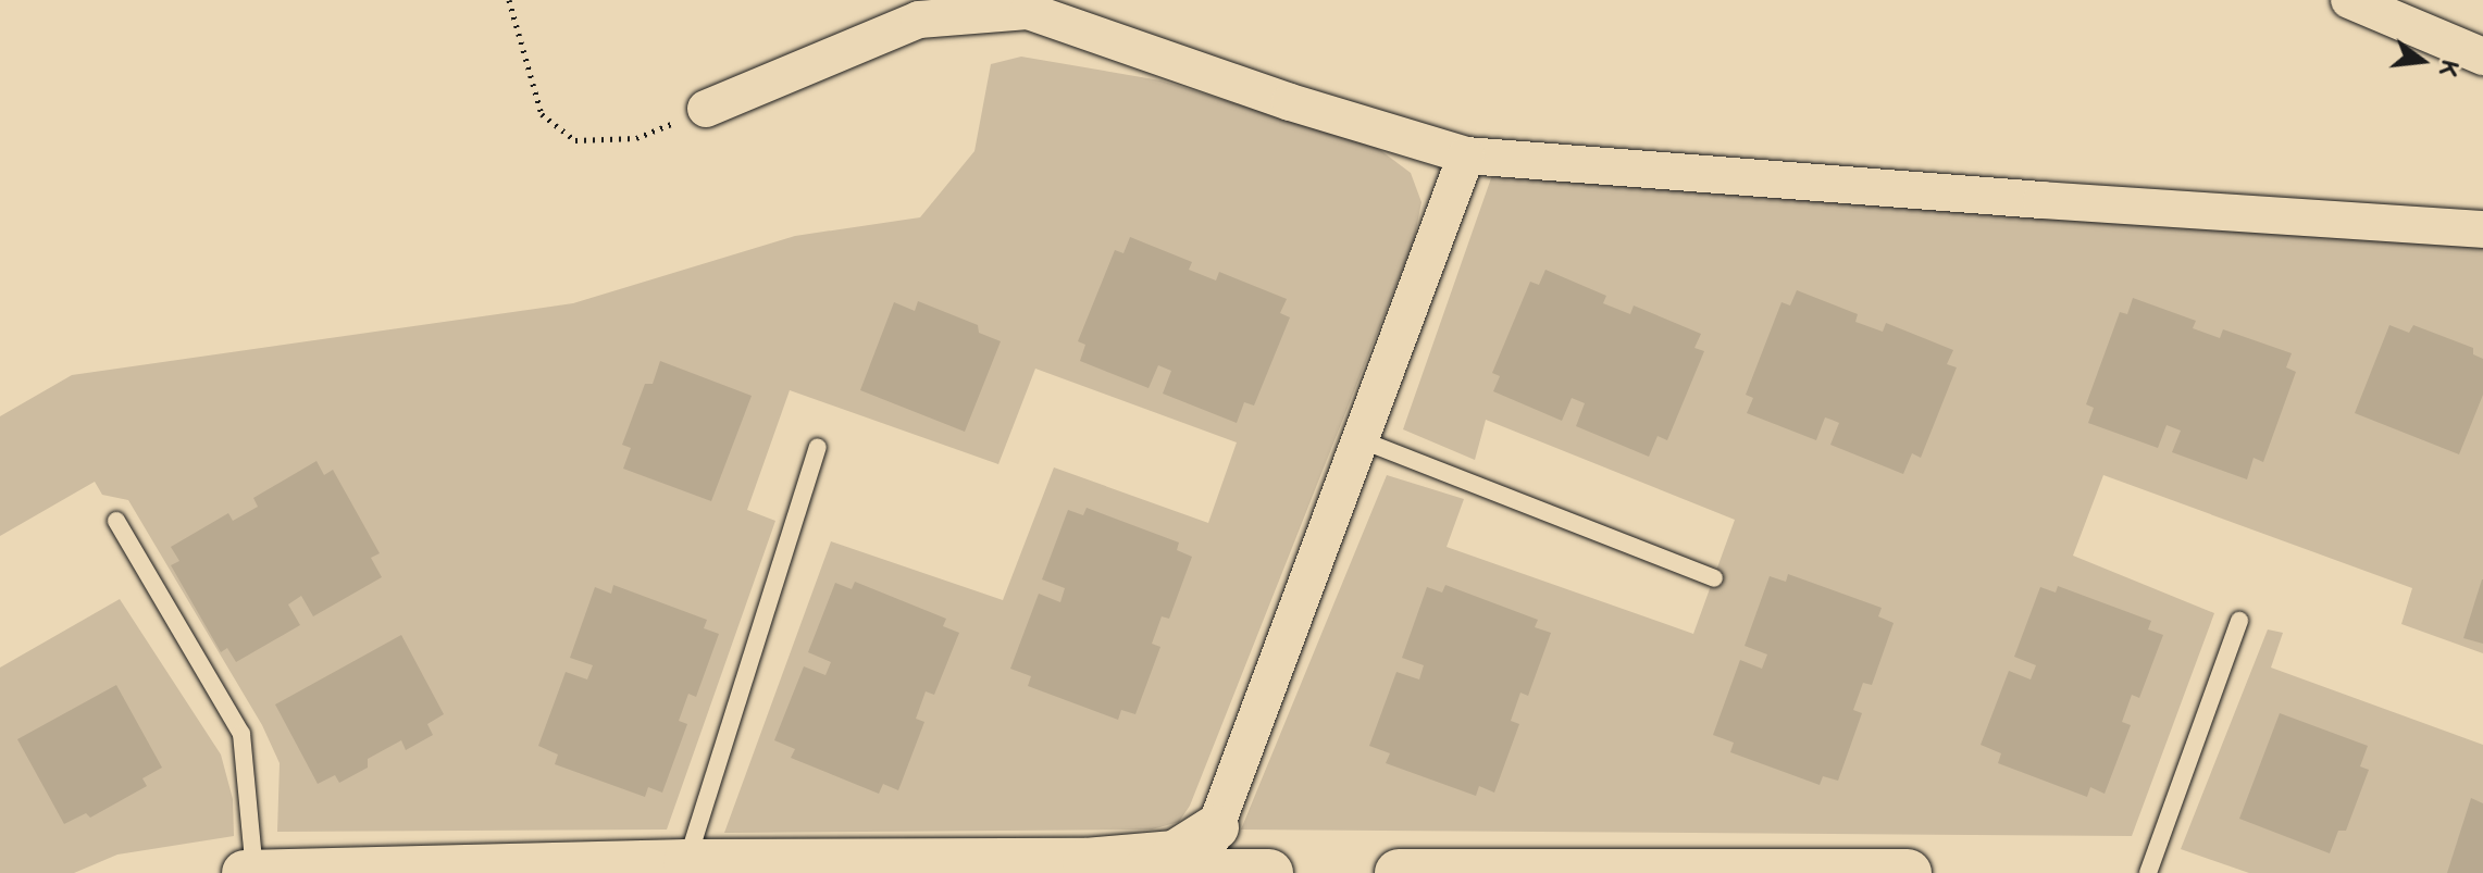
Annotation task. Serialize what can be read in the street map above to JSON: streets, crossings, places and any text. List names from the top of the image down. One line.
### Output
{"north":"right"}
